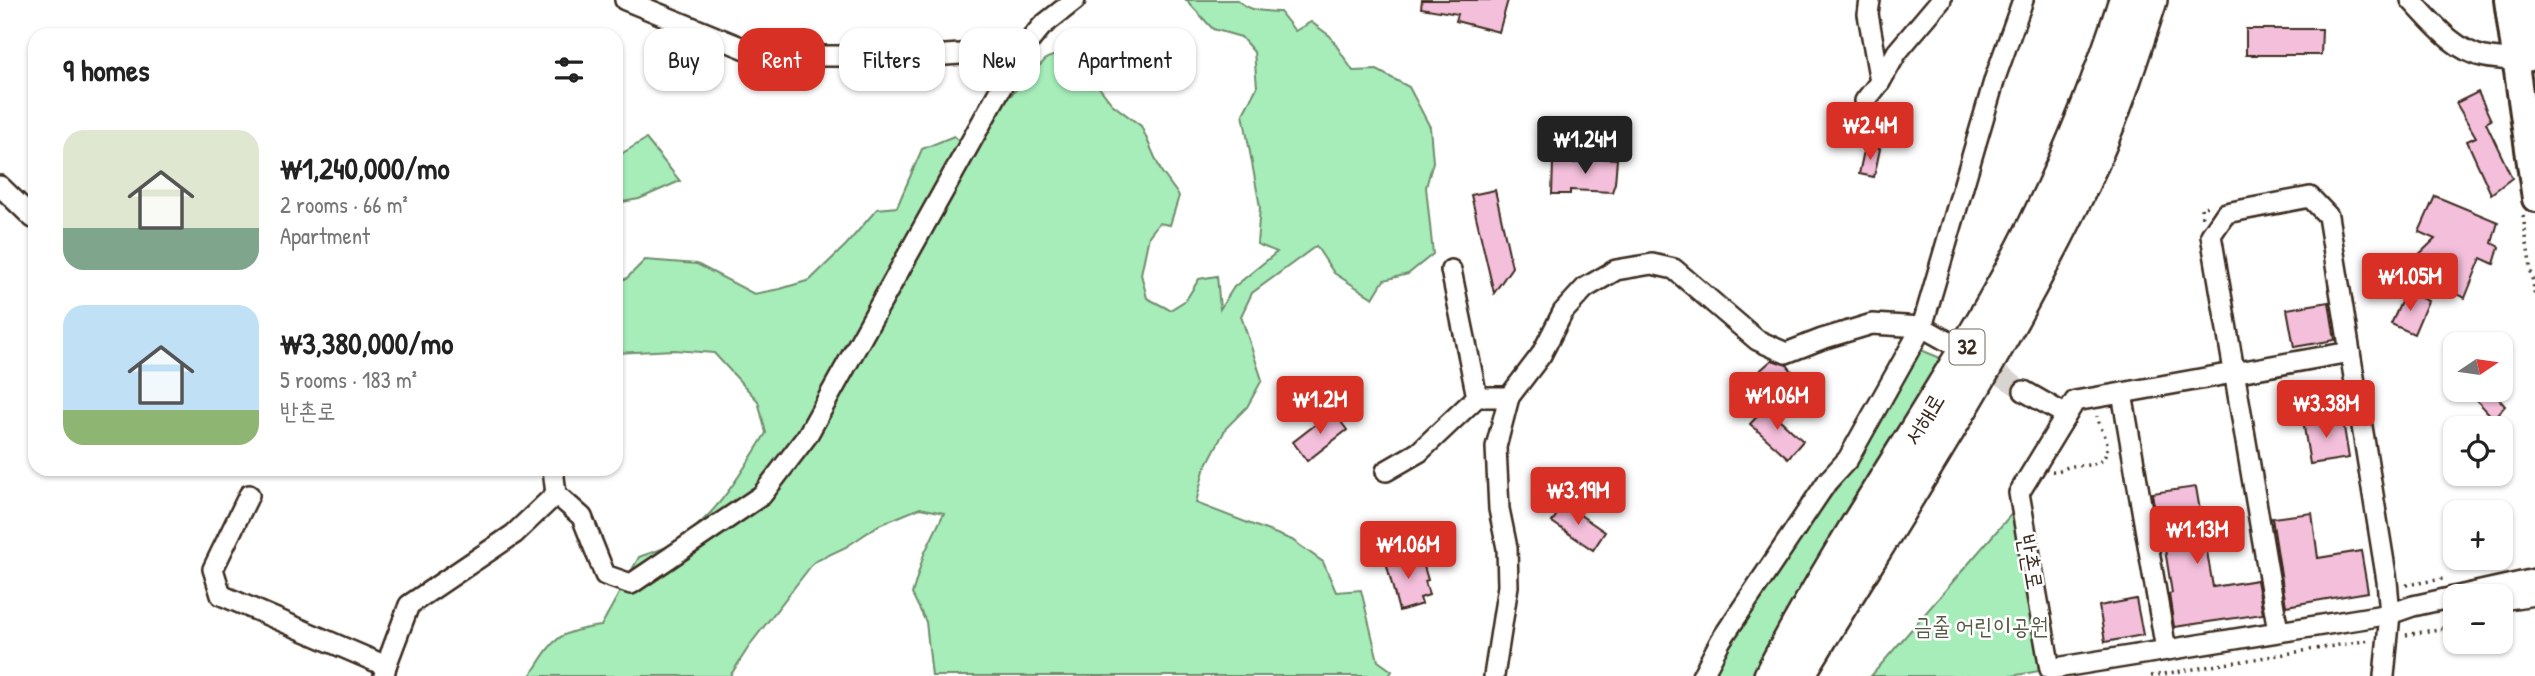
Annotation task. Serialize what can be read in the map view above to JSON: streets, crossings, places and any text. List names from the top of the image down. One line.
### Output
{"streets":{"highway":["32","서해로"],"street":["반촌로"]},"parks":["금줄 어린이공원"],"north":"right","page":{"chip":["Buy","Rent","Filters","New","Apartment"],"heading":"9 homes","price":["₩2.4M","₩1.24M","₩1.05M","₩1.06M","₩1.2M","₩3.38M","₩3.19M","₩1.13M","₩1.06M"],"list":[{"name":"₩1,240,000/mo","note":"2 rooms · 66 m² · Apartment"},{"name":"₩3,380,000/mo","note":"5 rooms · 183 m² · 반촌로"}],"map_buttons":["+","−"]}}
